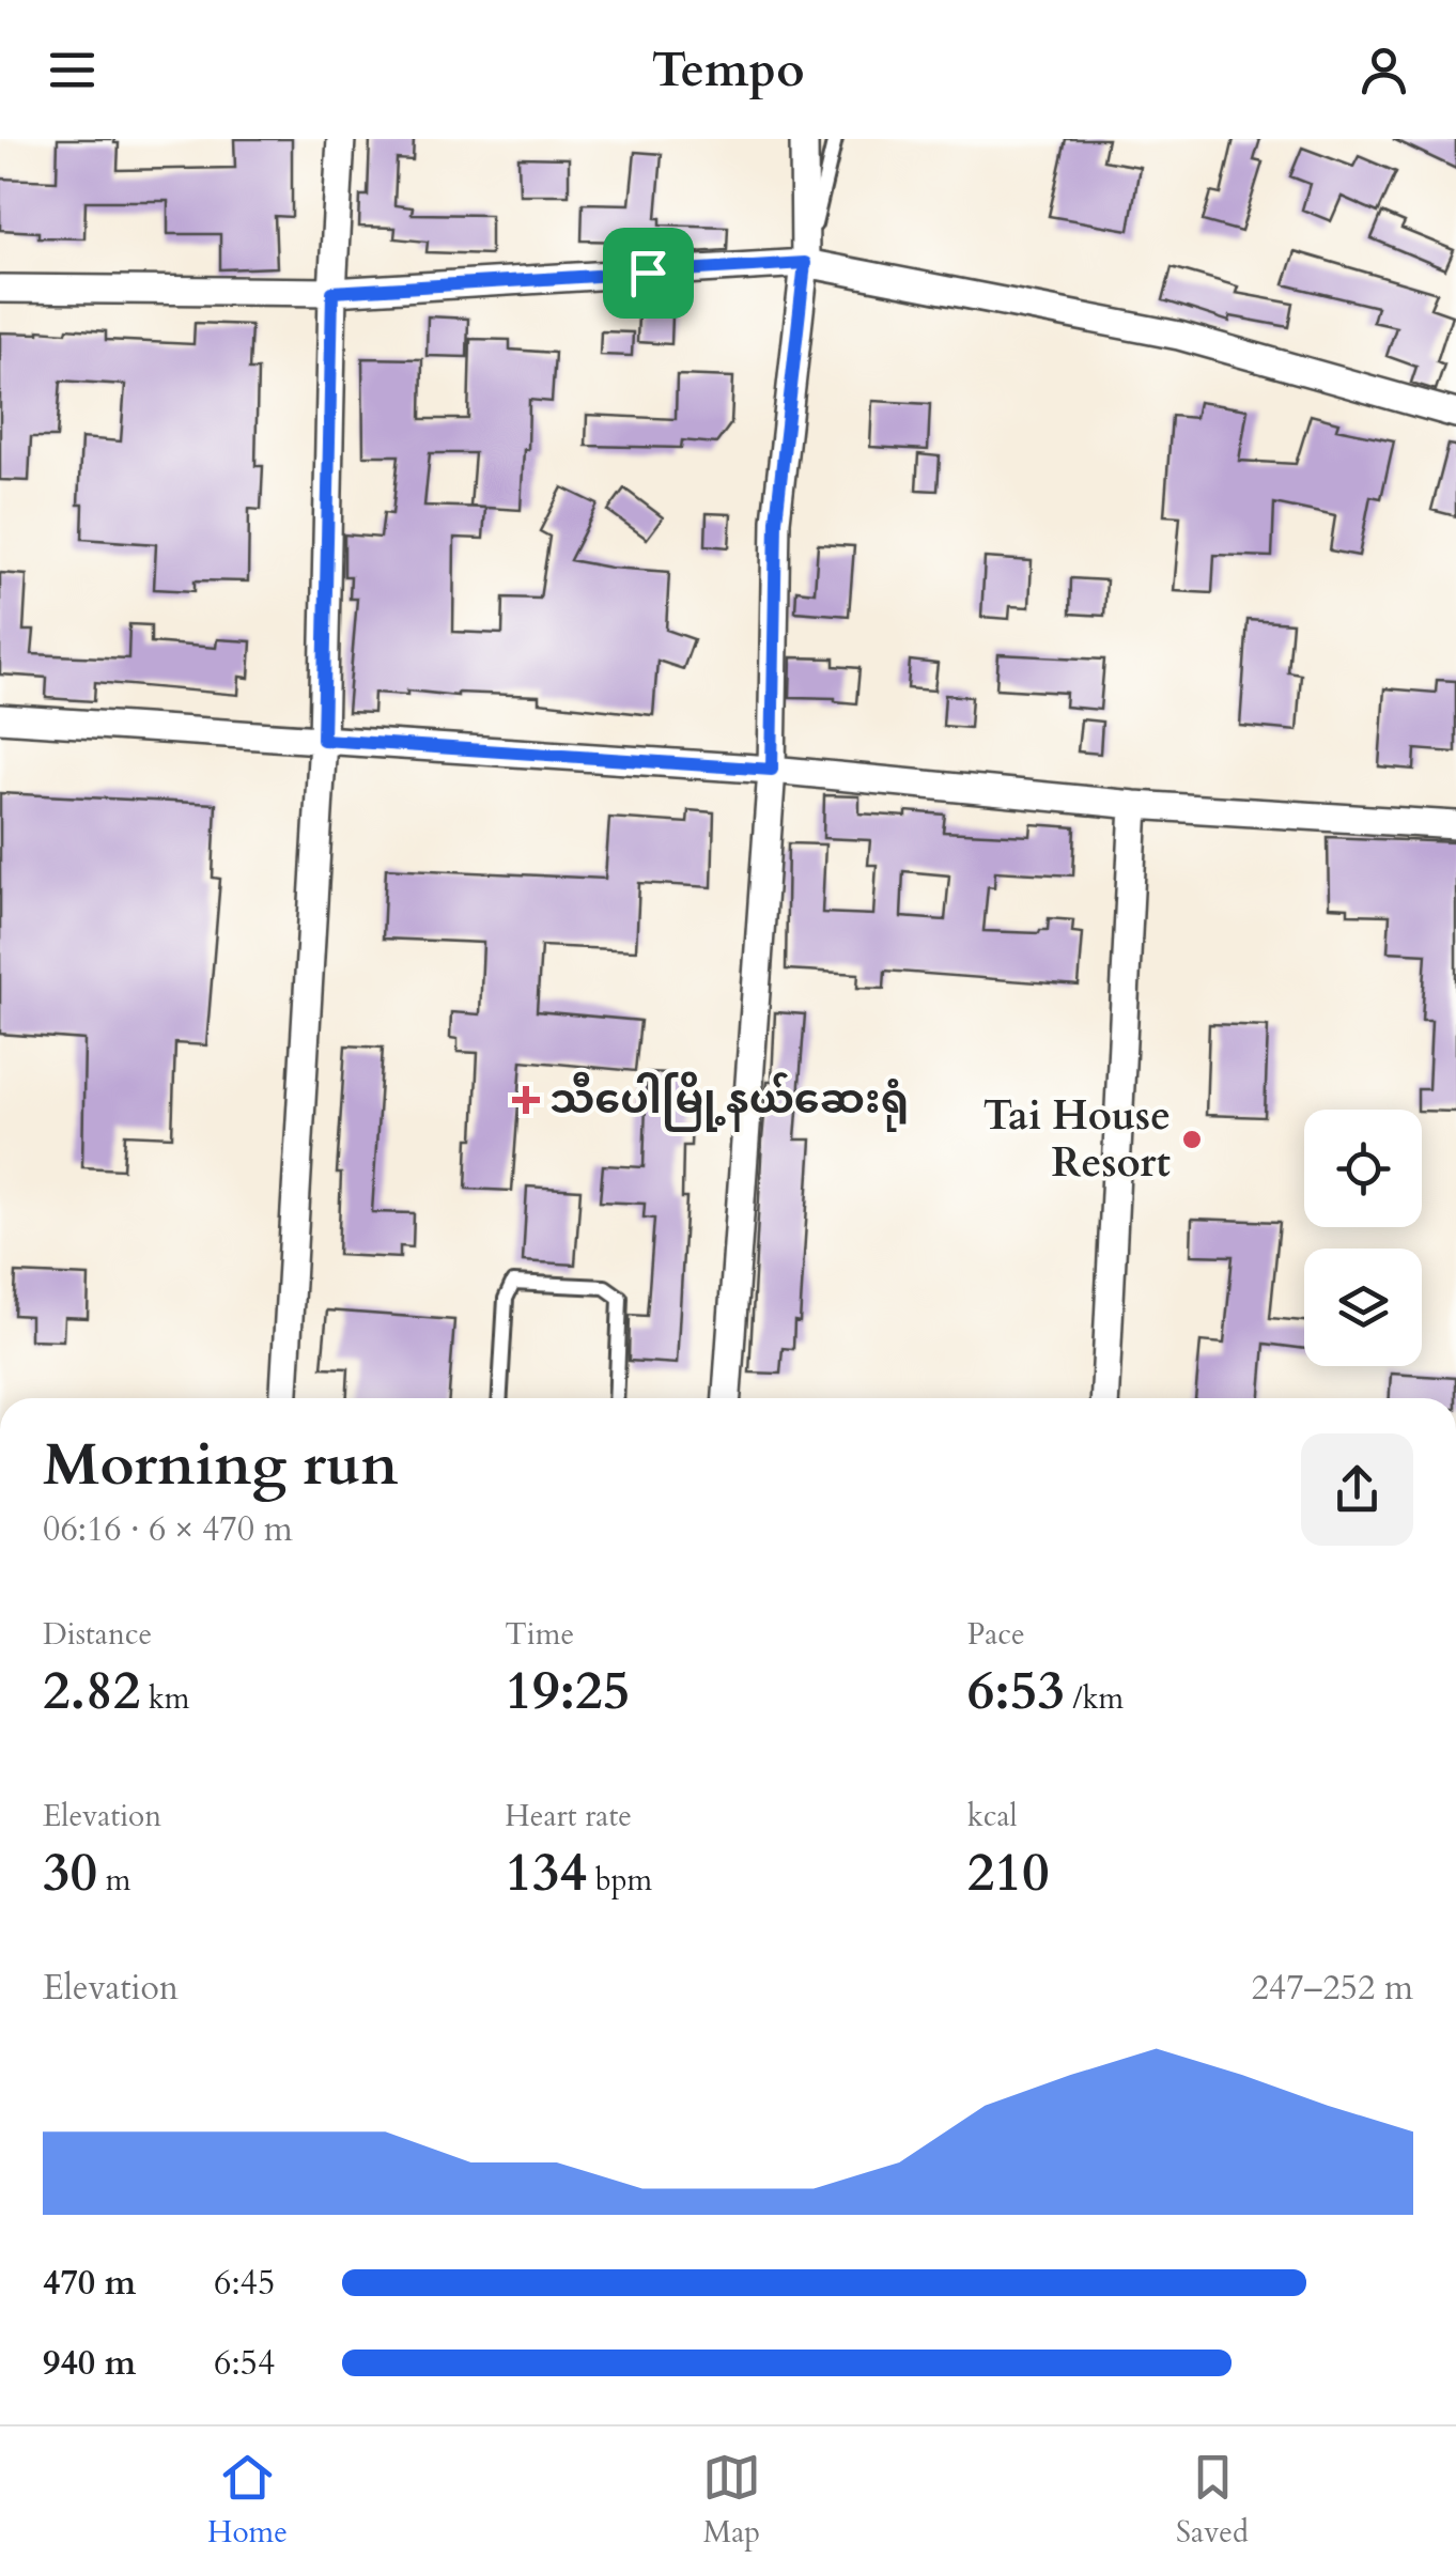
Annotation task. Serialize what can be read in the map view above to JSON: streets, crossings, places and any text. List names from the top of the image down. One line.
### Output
{"places":{"health":["သီပေါမြို့နယ်ဆေးရုံ"],"other":["Tai House Resort"]},"page":{"header":"Tempo","heading":["Morning run","06:16 · 6 × 470 m"],"stats":[["Distance","2.82 km"],["Time","19:25"],["Pace","6:53 /km"],["Elevation","30 m"],["Heart rate","134 bpm"],["kcal","210"]],"chart":["Elevation","247–252 m"],"list":[{"name":"470 m","note":"6:45"},{"name":"940 m","note":"6:54"}],"tabs":["Home","Map","Saved"]}}
